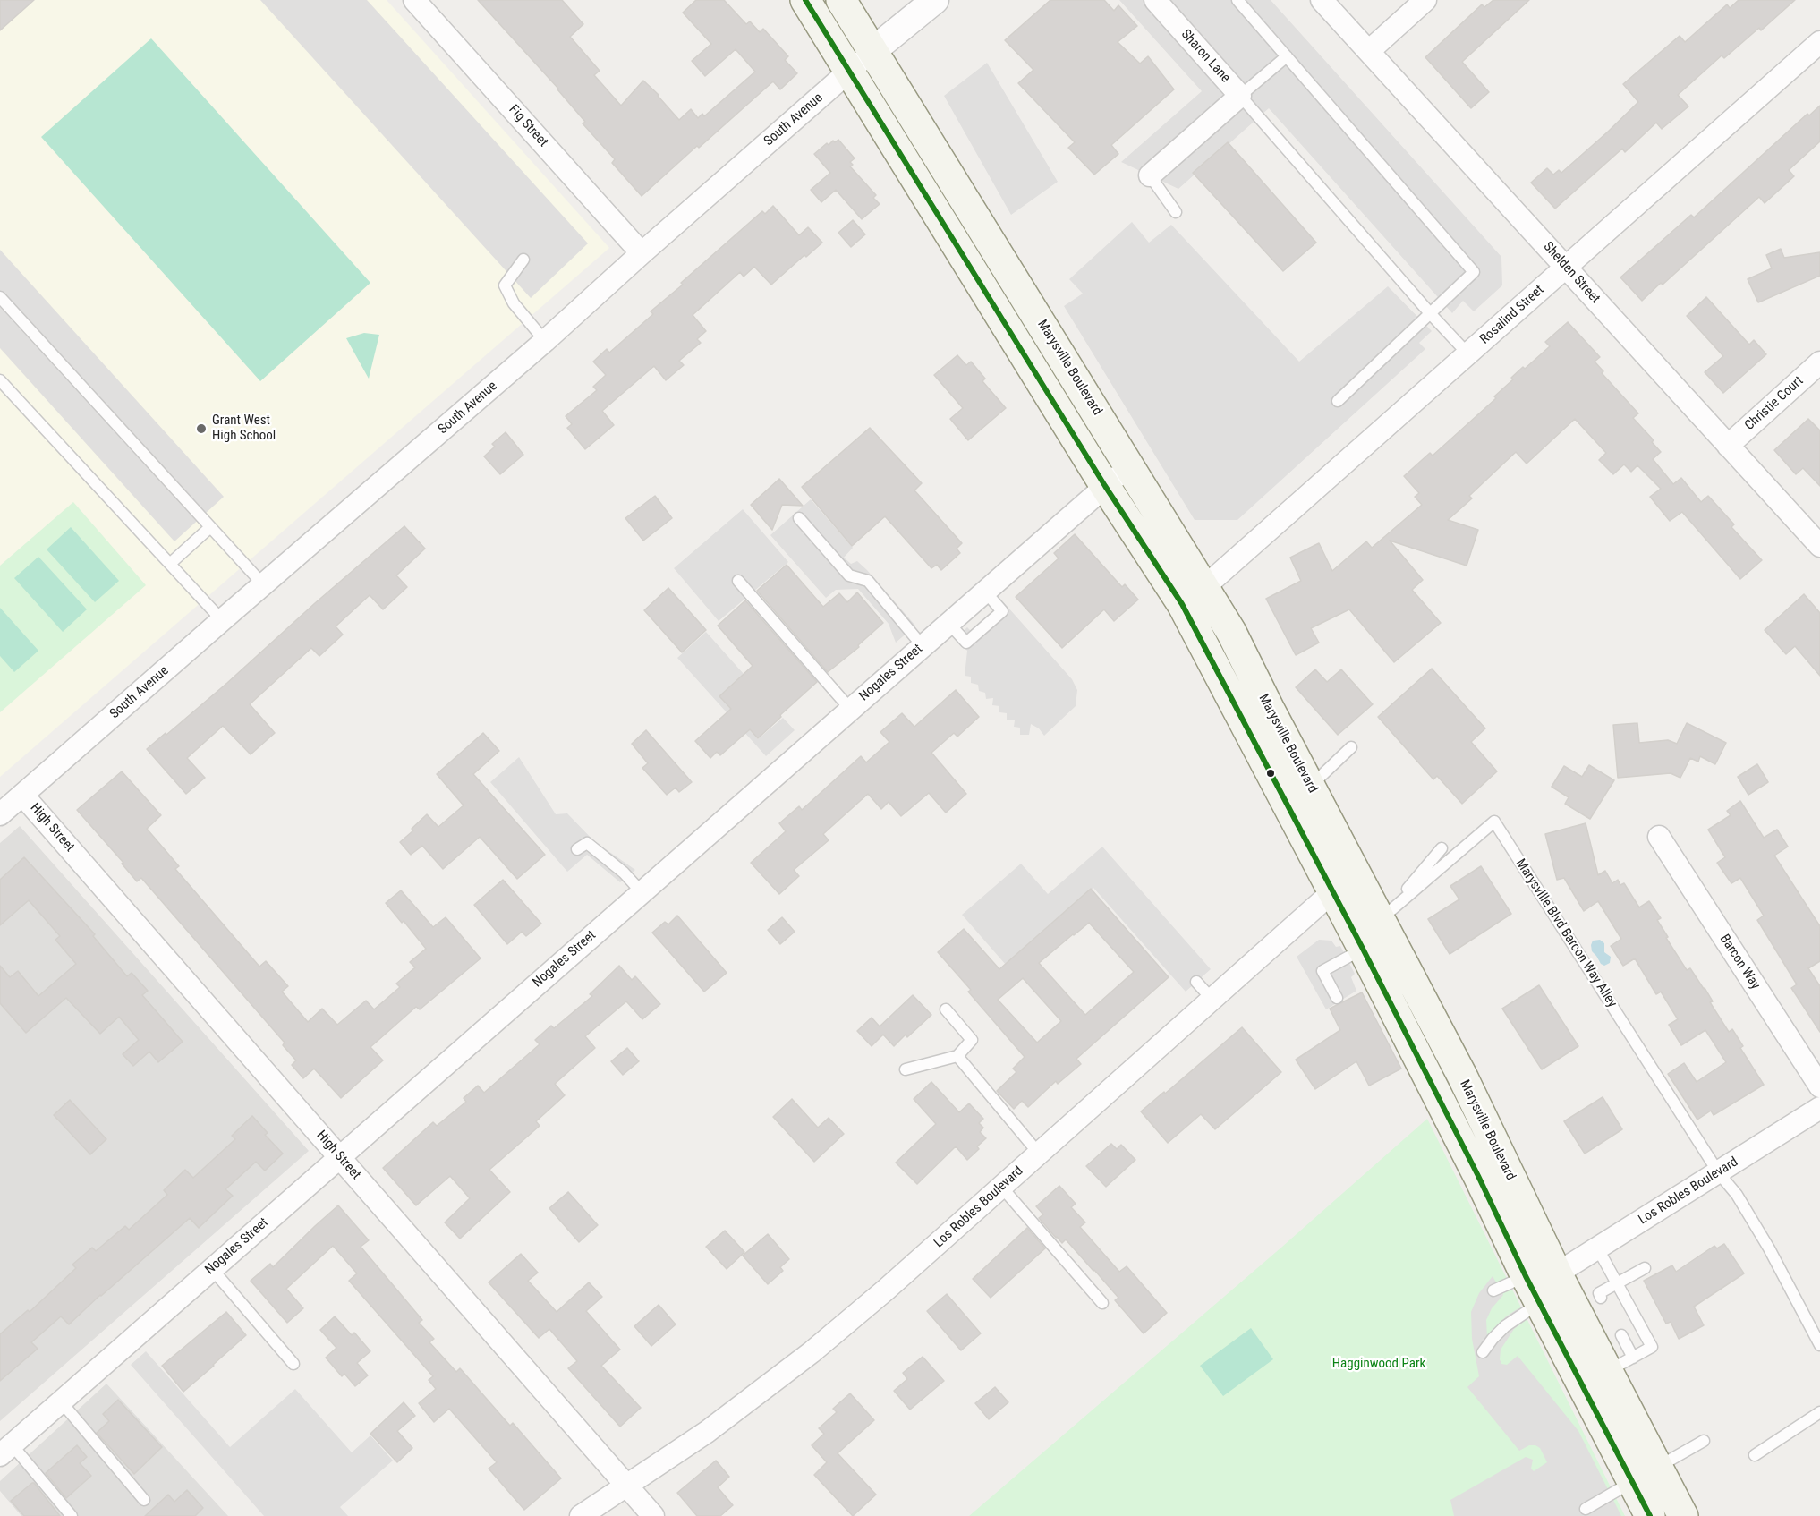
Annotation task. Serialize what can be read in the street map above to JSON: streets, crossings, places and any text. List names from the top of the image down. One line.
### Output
{"streets":{"main road":["Marysville Boulevard"],"street":["Sharon Lane","South Avenue","Fig Street","Shelden Street","Rosalind Street","Christie Court","Nogales Street","High Street","Barcon Way","Los Robles Boulevard"],"lane":["Marysville Blvd Barcon Way Alley"]},"crossings":[["South Avenue","Fig Street"],["South Avenue","Marysville Boulevard"],["South Avenue","High Street"],["Shelden Street","Rosalind Street"],["Shelden Street","Christie Court"],["Rosalind Street","Marysville Boulevard"],["Marysville Boulevard","Nogales Street"],["Marysville Boulevard","Marysville Blvd Barcon Way Alley"],["Marysville Boulevard","Los Robles Boulevard"],["Nogales Street","High Street"],["High Street","Los Robles Boulevard"],["Marysville Blvd Barcon Way Alley","Los Robles Boulevard"]],"parks":["Hagginwood Park"],"places":["Grant West High School"]}
